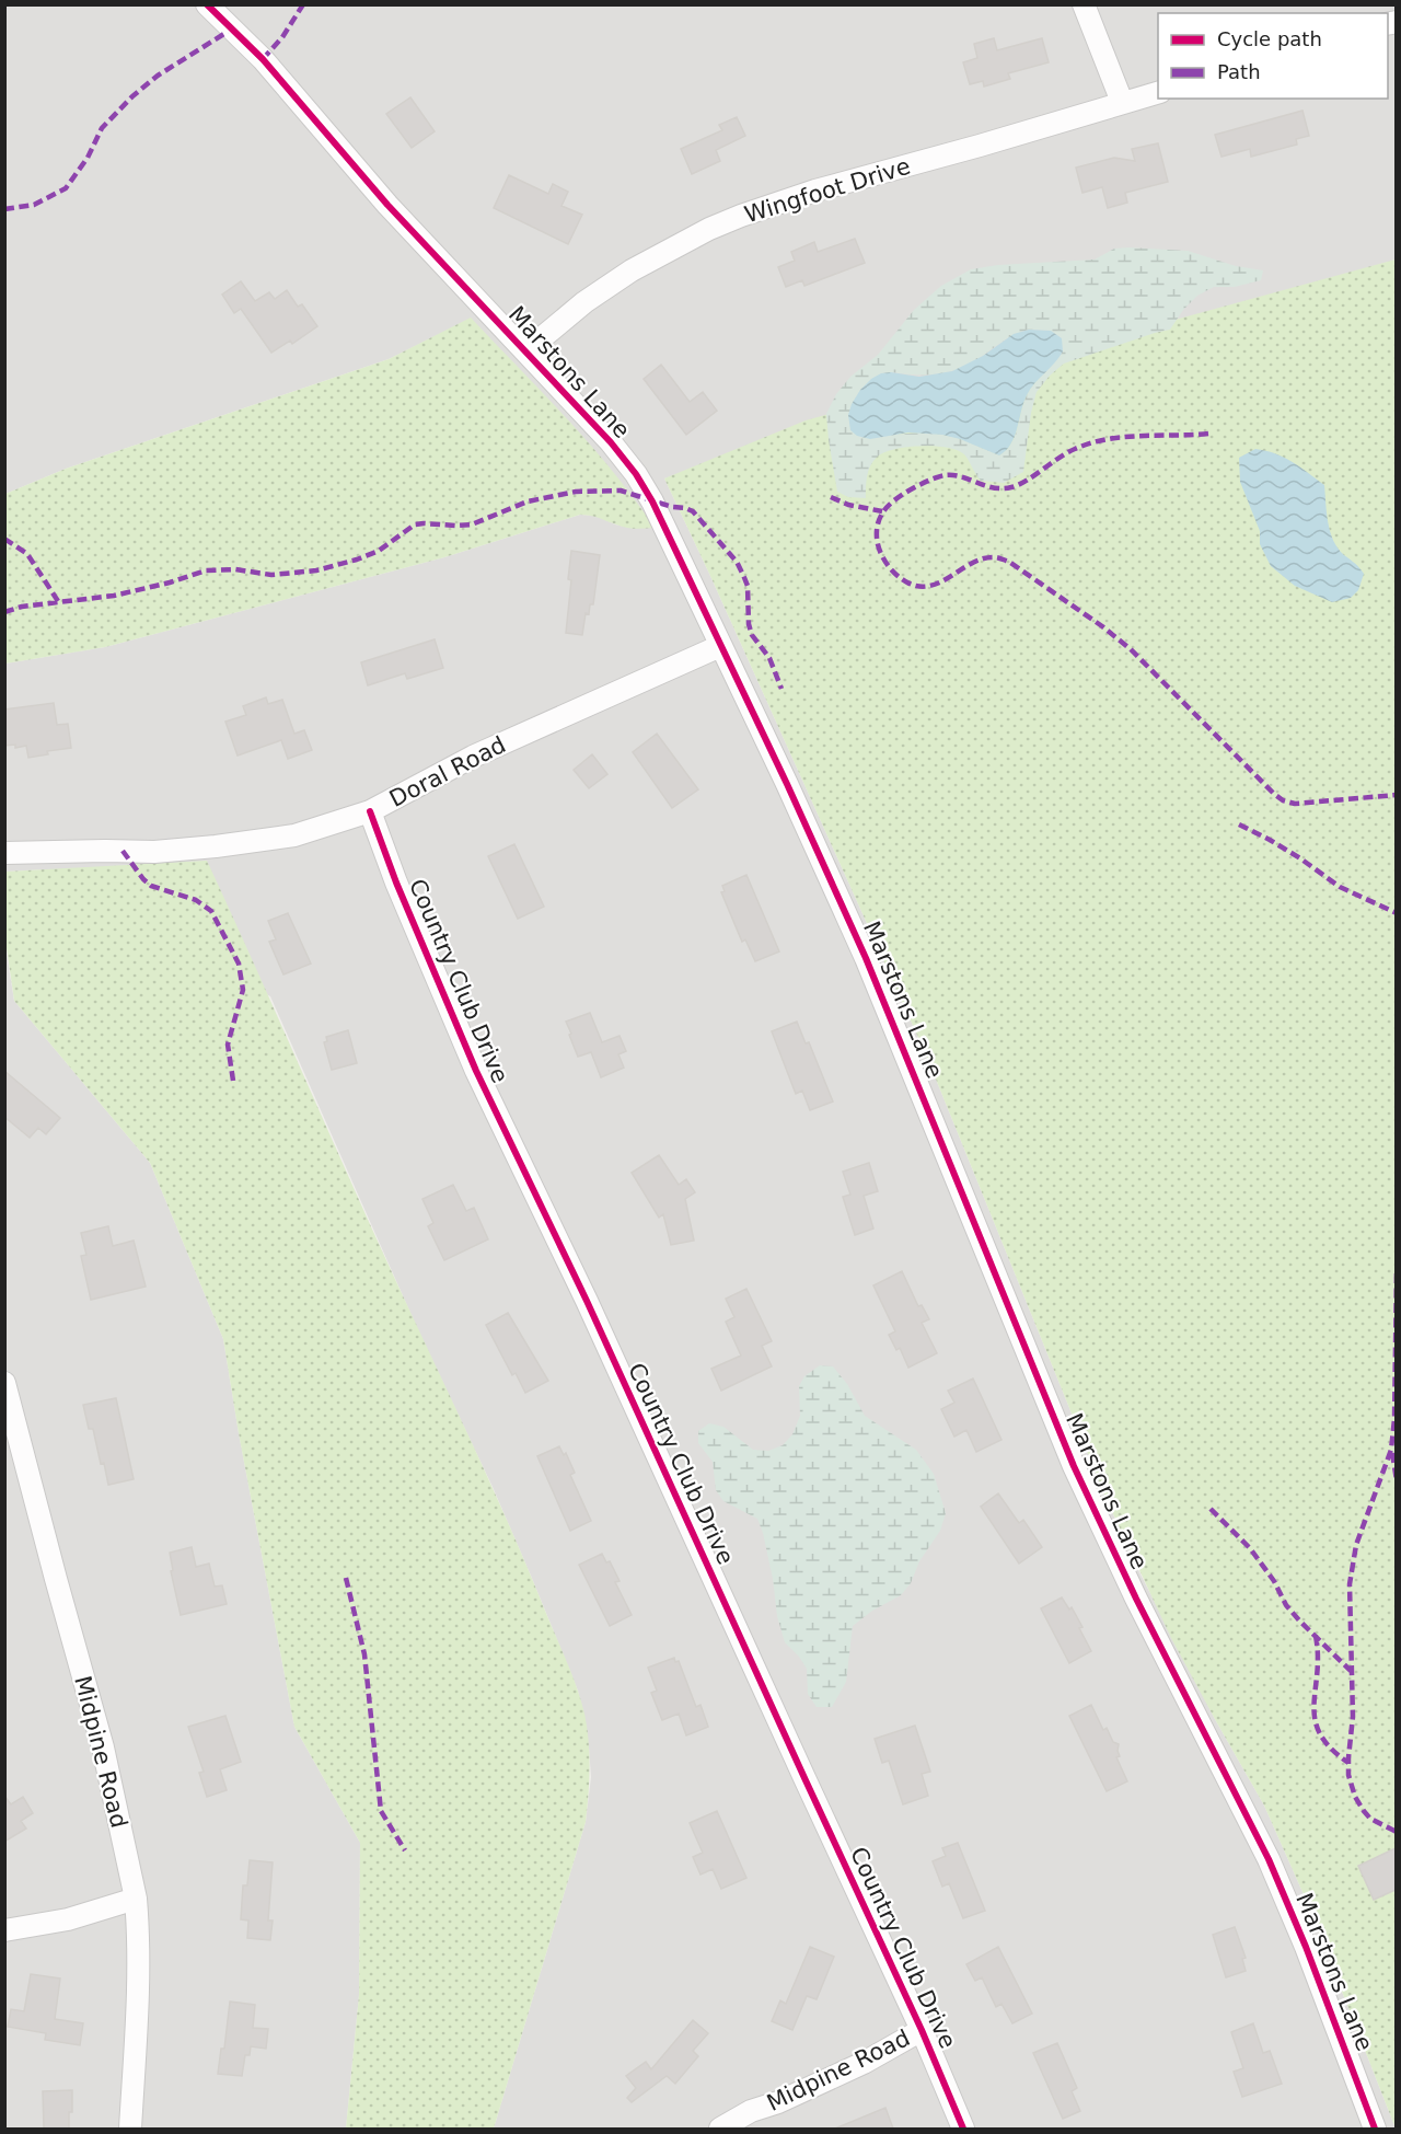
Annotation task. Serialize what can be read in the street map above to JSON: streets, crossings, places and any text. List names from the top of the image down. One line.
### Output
{"streets":{"street":["Wingfoot Drive","Marstons Lane","Doral Road","Country Club Drive","Midpine Road"]},"crossings":[["Wingfoot Drive","Marstons Lane"],["Marstons Lane","Doral Road"],["Doral Road","Country Club Drive"],["Country Club Drive","Midpine Road"]],"legend":["Cycle path","Path"]}
